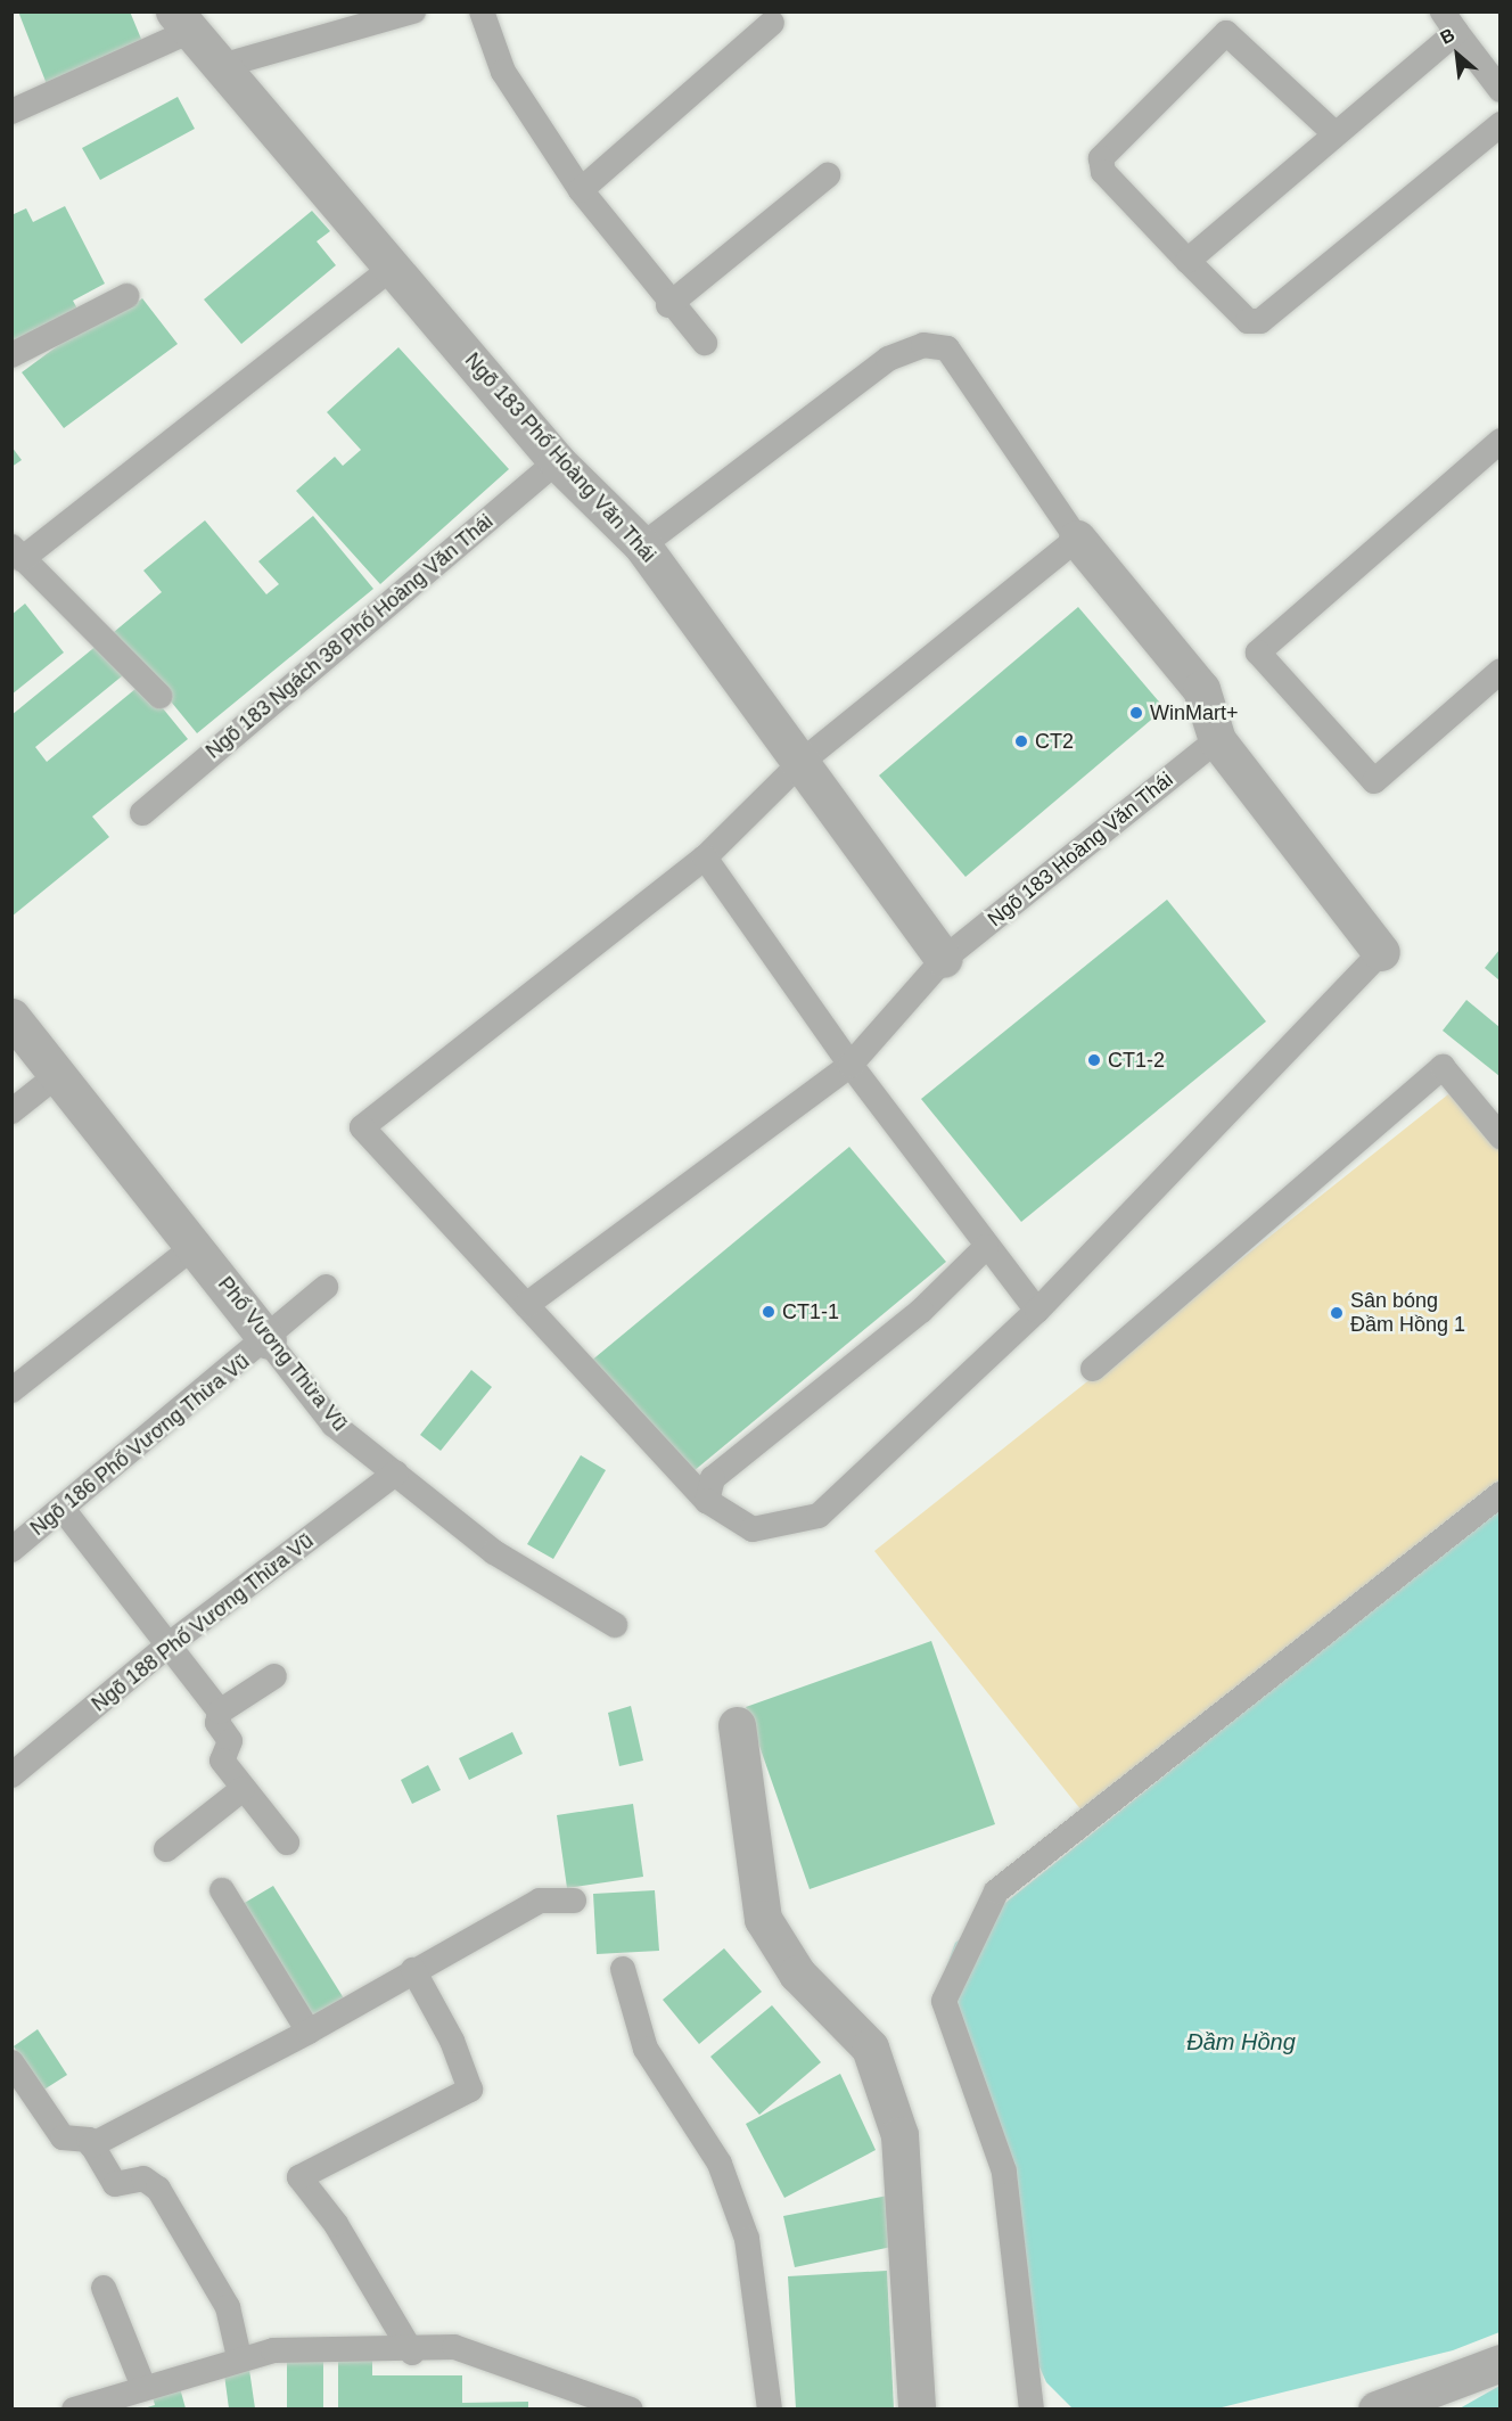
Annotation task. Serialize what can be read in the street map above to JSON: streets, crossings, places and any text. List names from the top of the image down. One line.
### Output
{"streets":{"street":["Ngõ 183 Phố Hoàng Văn Thái","Phố Vương Thừa Vũ"],"lane":["Ngõ 183 Ngách 38 Phố Hoàng Văn Thái","Ngõ 183 Hoàng Văn Thái","Ngõ 186 Phố Vương Thừa Vũ","Ngõ 188 Phố Vương Thừa Vũ"]},"crossings":[["Ngõ 183 Phố Hoàng Văn Thái","Ngõ 183 Ngách 38 Phố Hoàng Văn Thái"],["Ngõ 183 Phố Hoàng Văn Thái","Ngõ 183 Hoàng Văn Thái"],["Phố Vương Thừa Vũ","Ngõ 186 Phố Vương Thừa Vũ"],["Phố Vương Thừa Vũ","Ngõ 188 Phố Vương Thừa Vũ"]],"water":["Đầm Hồng"],"places":["WinMart+","CT2","CT1-2","CT1-1","Sân bóng Đầm Hồng 1"],"north":"top left"}
